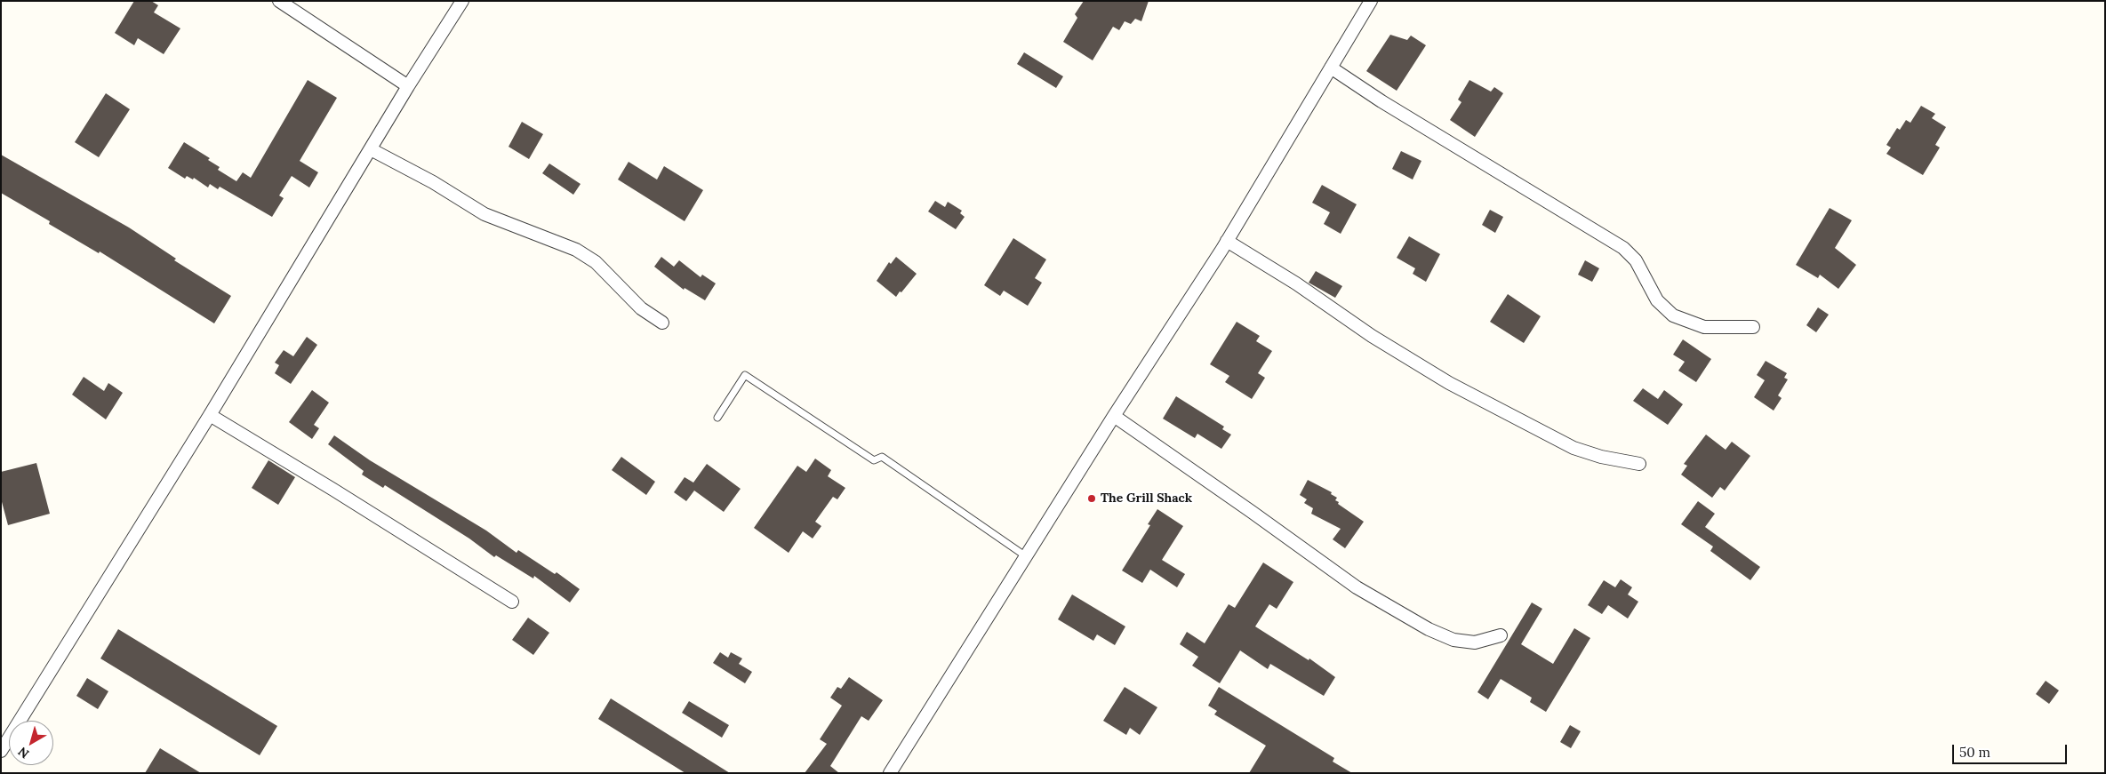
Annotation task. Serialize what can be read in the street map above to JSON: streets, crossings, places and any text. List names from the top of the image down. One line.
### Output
{"places":["The Grill Shack"],"scale_bar":"50 m","north":"bottom left"}
